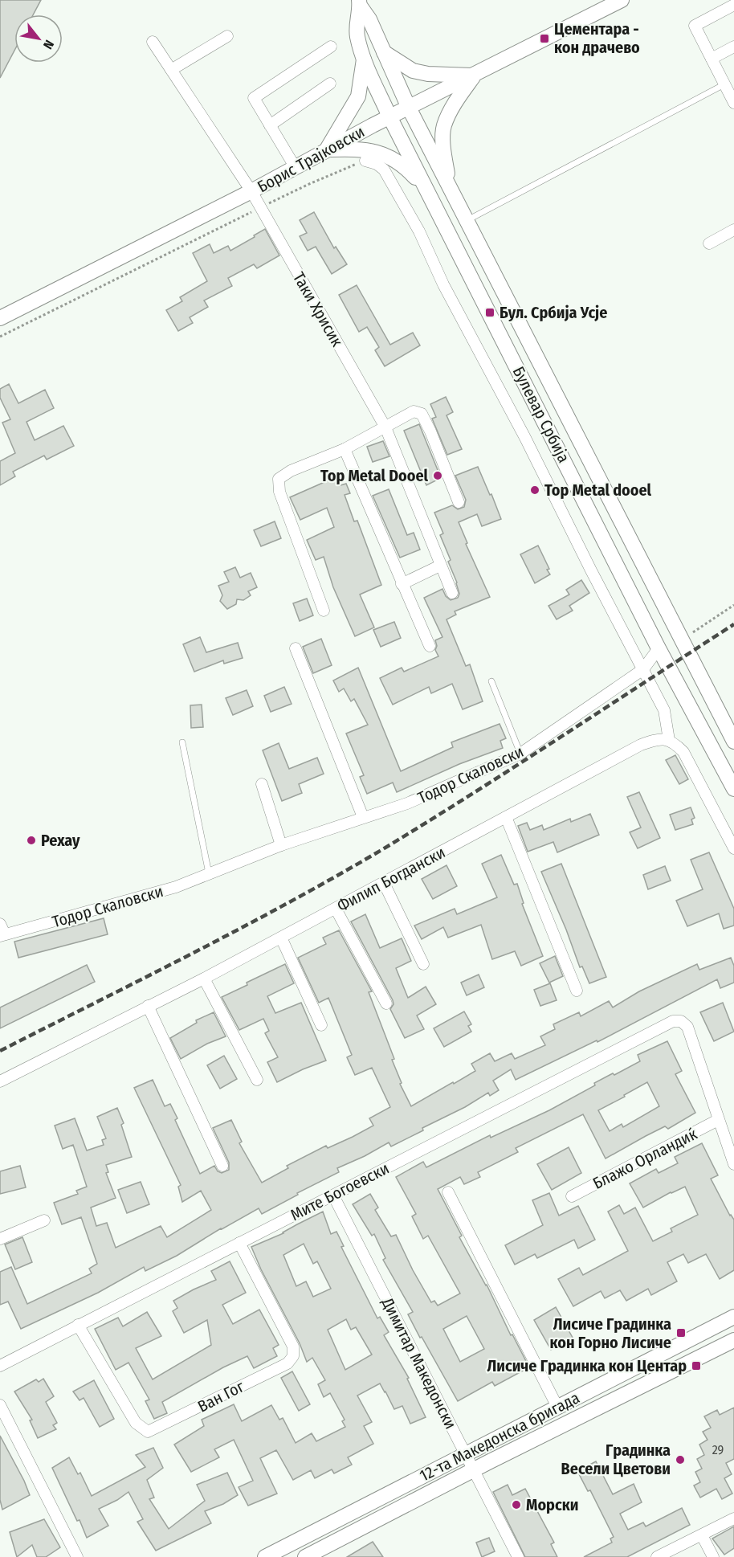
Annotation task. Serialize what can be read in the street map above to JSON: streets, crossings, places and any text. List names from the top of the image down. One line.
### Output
{"streets":{"street":["Борис Трајковски","Таки Хрисик","Булевар Србија","Тодор Скаловски","Филип Богдански","Блажо Орландиќ","Мите Богоевски","Димитар Македонски","Ван Гог","12-та Македонска бригада"]},"crossings":[["Борис Трајковски","Таки Хрисик"],["Борис Трајковски","Булевар Србија"],["Булевар Србија","Тодор Скаловски"],["Блажо Орландиќ","Мите Богоевски"],["Мите Богоевски","Димитар Македонски"],["Мите Богоевски","Ван Гог"],["Димитар Македонски","12-та Македонска бригада"]],"places":{"transit":["Цементара - кон драчево","Бул. Србија Усје","Лисиче Градинка кон Горно Лисиче","Лисиче Градинка кон Центар"],"other":["Top Metal Dooel","Top Metal dooel","Рехау","Градинка Весели Цветови","Морски"]},"house_numbers":["29"],"north":"bottom right"}
